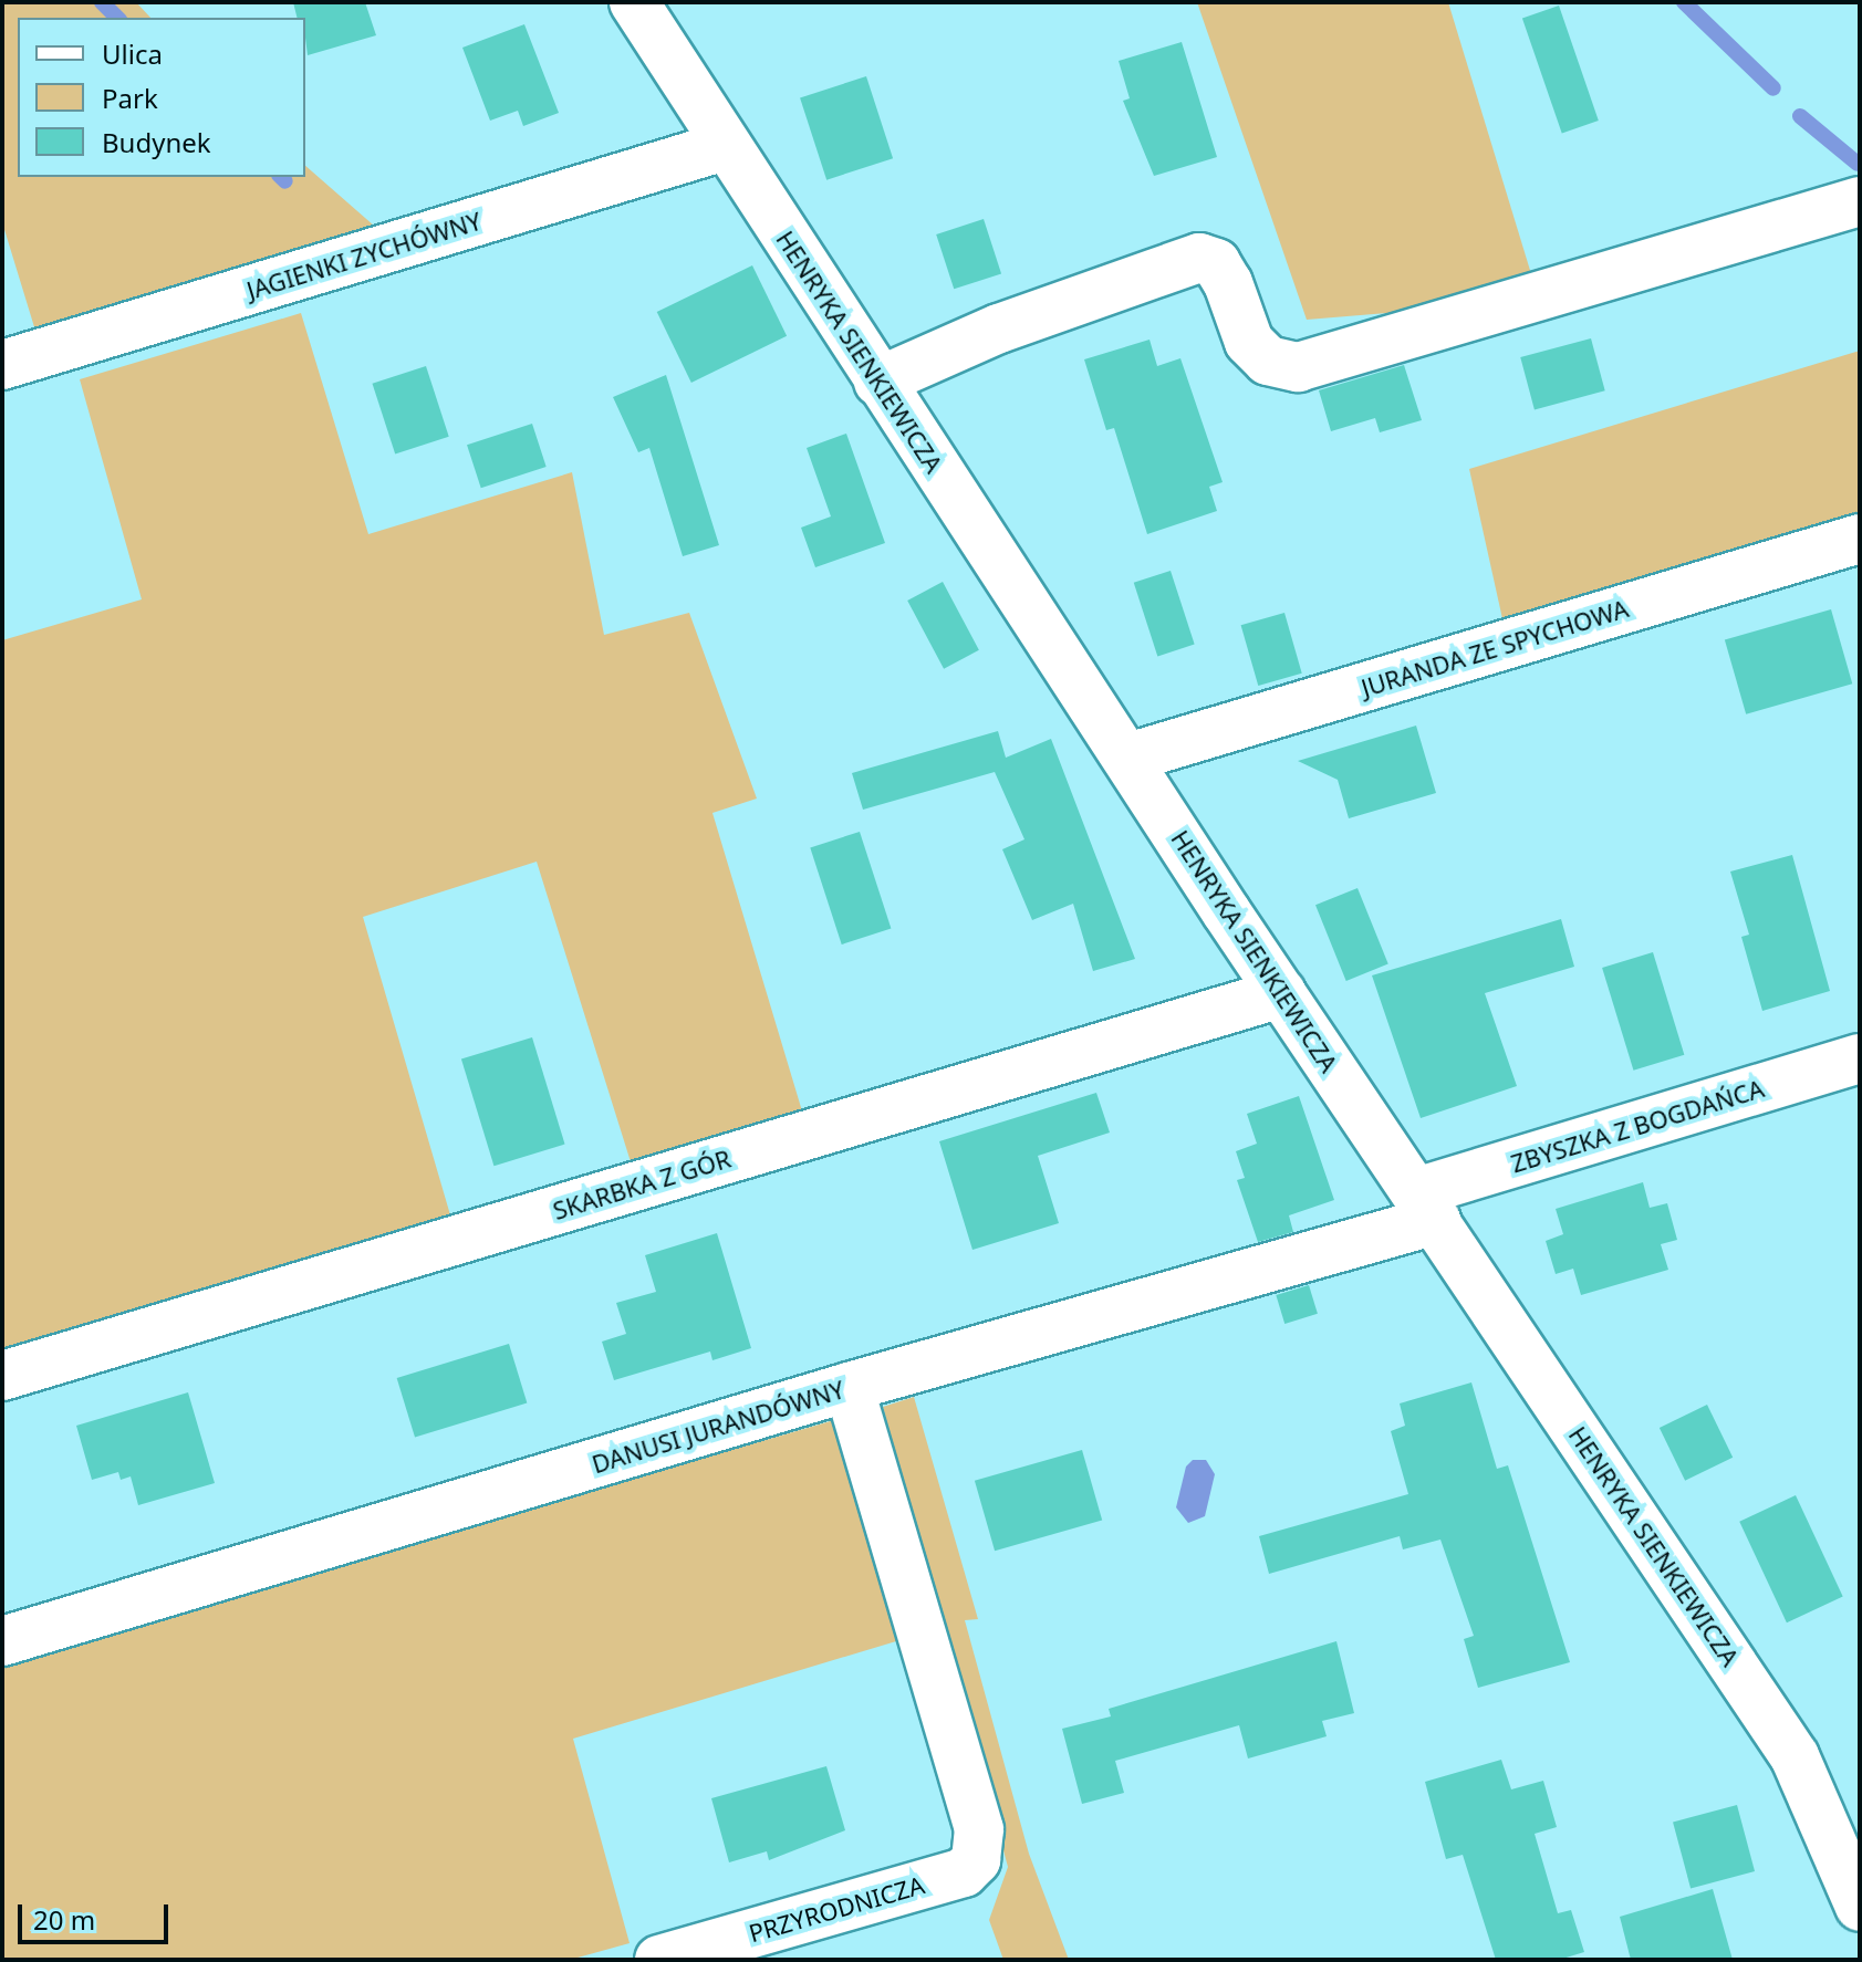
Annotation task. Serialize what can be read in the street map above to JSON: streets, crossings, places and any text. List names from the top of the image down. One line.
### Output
{"streets":{"street":["JAGIENKI ZYCHÓWNY","HENRYKA SIENKIEWICZA","JURANDA ZE SPYCHOWA","ZBYSZKA Z BOGDAŃCA","SKARBKA Z GÓR","DANUSI JURANDÓWNY","PRZYRODNICZA"]},"crossings":[["JAGIENKI ZYCHÓWNY","HENRYKA SIENKIEWICZA"],["HENRYKA SIENKIEWICZA","JURANDA ZE SPYCHOWA"],["HENRYKA SIENKIEWICZA","ZBYSZKA Z BOGDAŃCA"],["HENRYKA SIENKIEWICZA","SKARBKA Z GÓR"],["HENRYKA SIENKIEWICZA","DANUSI JURANDÓWNY"],["ZBYSZKA Z BOGDAŃCA","DANUSI JURANDÓWNY"],["DANUSI JURANDÓWNY","PRZYRODNICZA"]],"legend":["Ulica","Park","Budynek"],"scale_bar":"20 m"}
